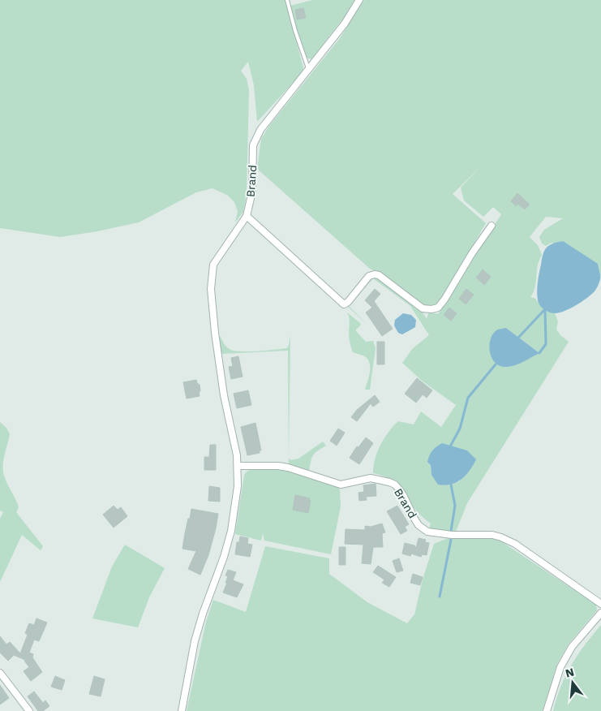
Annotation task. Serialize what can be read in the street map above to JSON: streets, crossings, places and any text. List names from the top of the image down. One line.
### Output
{"streets":{"street":["Brand"]},"north":"top"}
